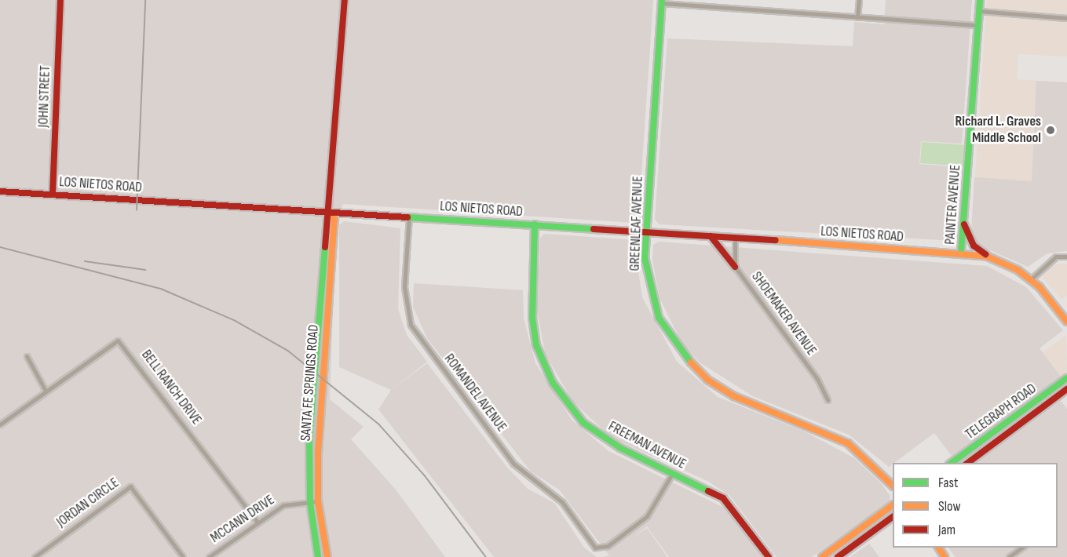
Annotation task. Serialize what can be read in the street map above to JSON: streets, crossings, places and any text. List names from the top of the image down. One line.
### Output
{"streets":{"main road":["JOHN STREET","LOS NIETOS ROAD","PAINTER AVENUE","GREENLEAF AVENUE","SANTA FE SPRINGS ROAD","TELEGRAPH ROAD","FREEMAN AVENUE"],"street":["SHOEMAKER AVENUE","BELL RANCH DRIVE","ROMANDEL AVENUE","JORDAN CIRCLE","MCCANN DRIVE"]},"crossings":[["JOHN STREET","LOS NIETOS ROAD"],["LOS NIETOS ROAD","PAINTER AVENUE"],["LOS NIETOS ROAD","GREENLEAF AVENUE"],["LOS NIETOS ROAD","SHOEMAKER AVENUE"],["LOS NIETOS ROAD","SANTA FE SPRINGS ROAD"],["LOS NIETOS ROAD","ROMANDEL AVENUE"],["LOS NIETOS ROAD","FREEMAN AVENUE"],["SANTA FE SPRINGS ROAD","MCCANN DRIVE"],["BELL RANCH DRIVE","MCCANN DRIVE"],["ROMANDEL AVENUE","FREEMAN AVENUE"]],"places":["Richard L. Graves Middle School"],"legend":["Fast","Slow","Jam"]}
